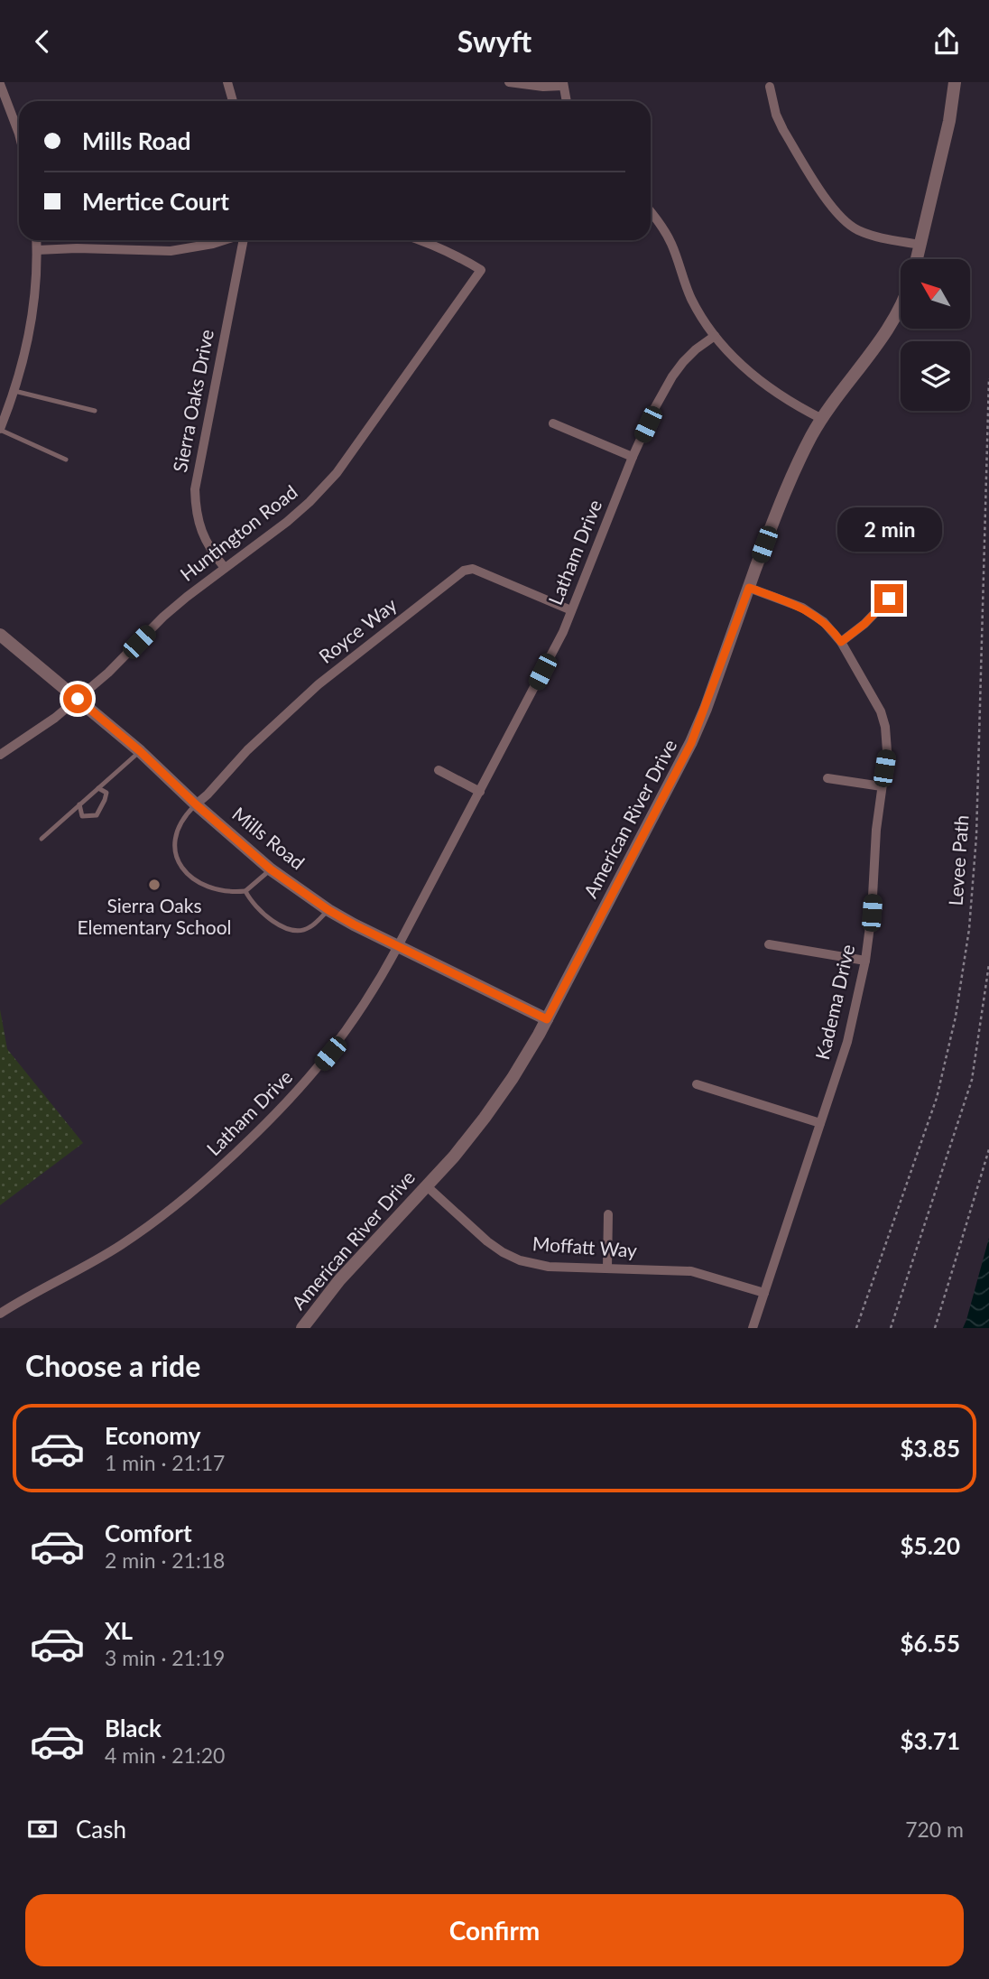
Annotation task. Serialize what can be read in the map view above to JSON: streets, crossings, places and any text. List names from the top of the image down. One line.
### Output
{"streets":{"street":["Sierra Oaks Drive","Huntington Road","Latham Drive","Royce Way","American River Drive","Mills Road","Kadema Drive","Moffatt Way"],"path":["Levee Path"]},"crossings":[["Sierra Oaks Drive","Huntington Road"],["Huntington Road","Mills Road"],["Latham Drive","Royce Way"],["Latham Drive","Mills Road"],["Royce Way","Mills Road"],["American River Drive","Mills Road"],["American River Drive","Kadema Drive"],["American River Drive","Moffatt Way"],["Kadema Drive","Moffatt Way"]],"places":["Sierra Oaks Elementary School"],"north":"top left","page":{"header":"Swyft","banner":["Mills Road","Mertice Court"],"bubble":"2 min","heading":"Choose a ride","list":[{"name":"Economy","note":"1 min · 21:17","value":"$3.85"},{"name":"Comfort","note":"2 min · 21:18","value":"$5.20"},{"name":"XL","note":"3 min · 21:19","value":"$6.55"},{"name":"Black","note":"4 min · 21:20","value":"$3.71"}],"pay":["Cash","720 m"],"buttons":"Confirm"}}
